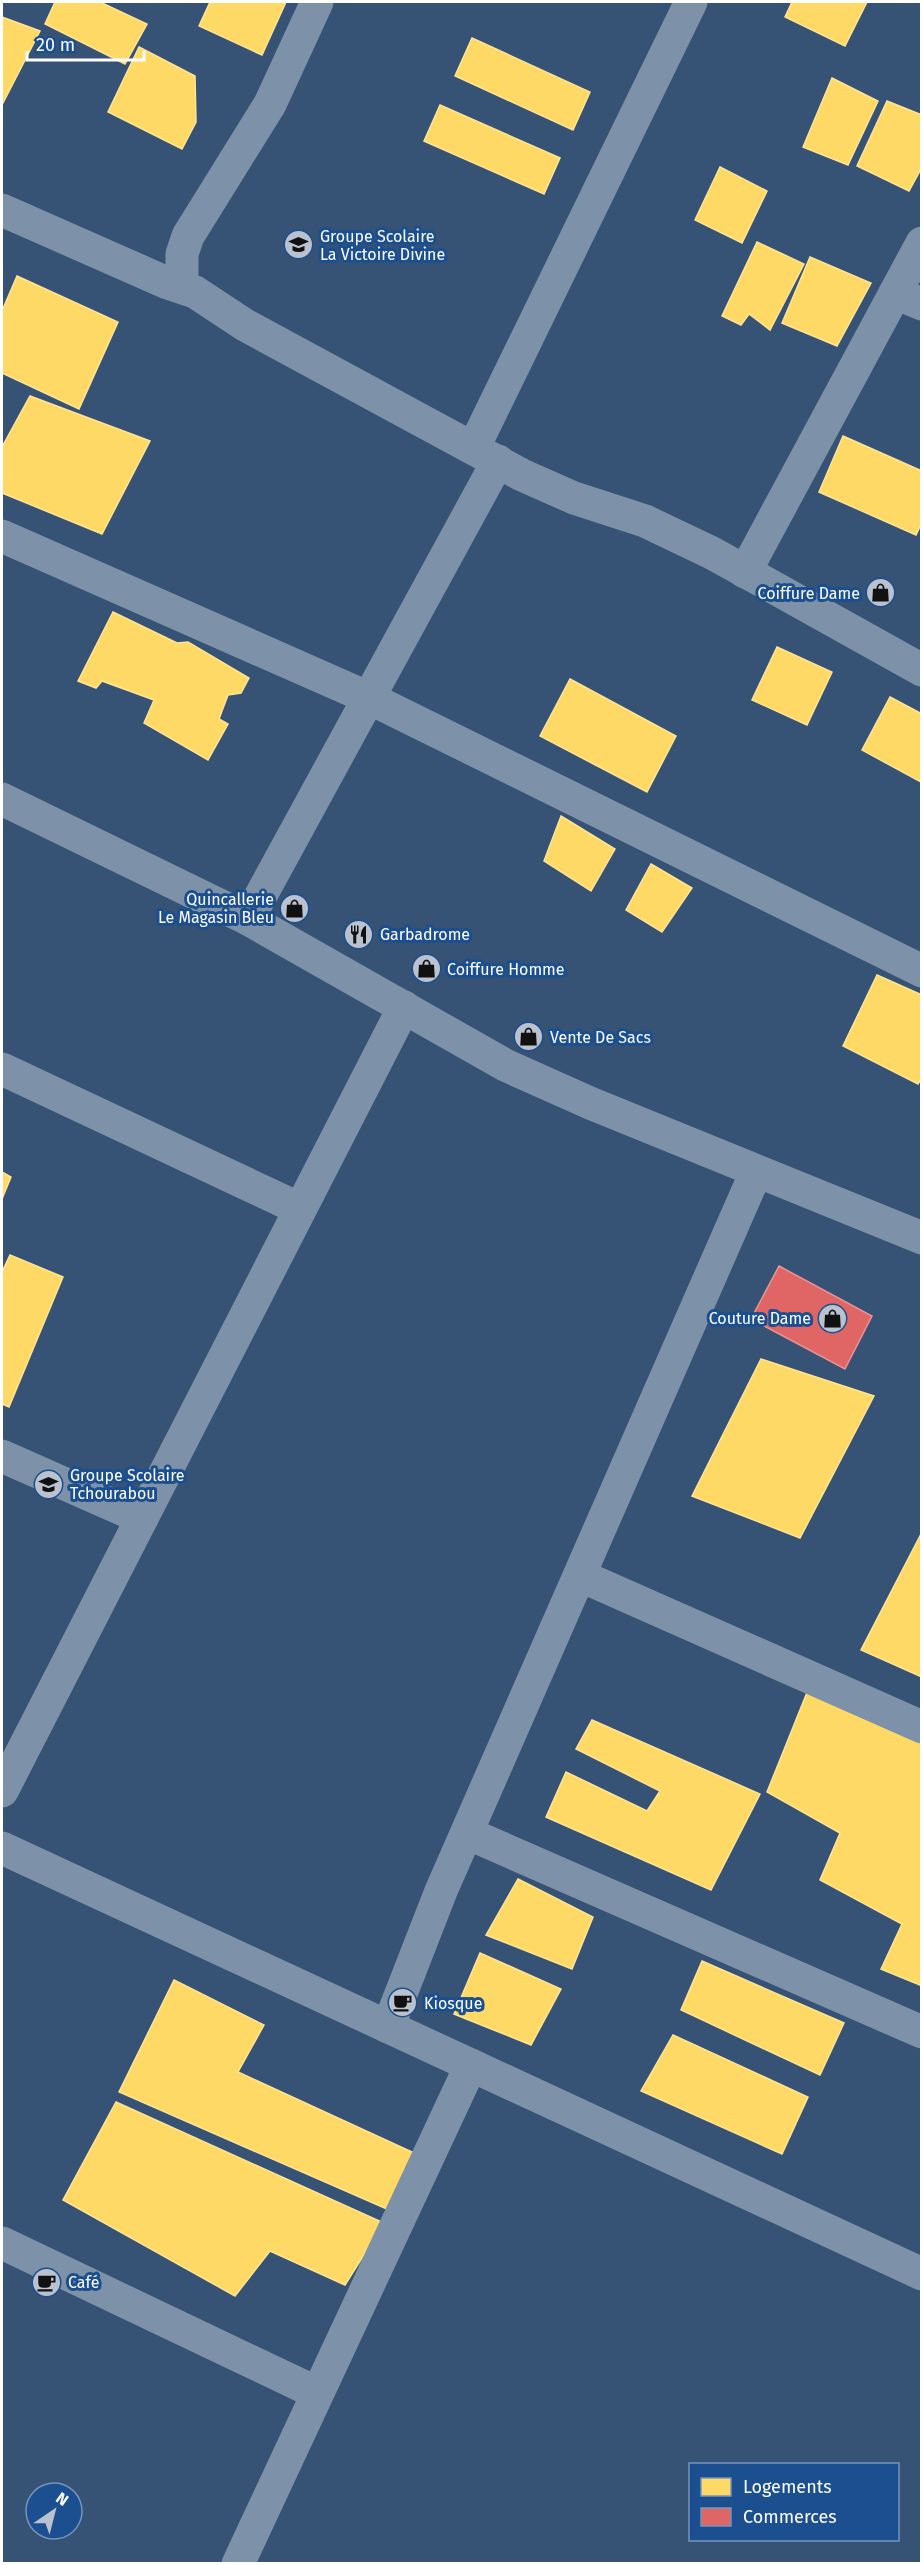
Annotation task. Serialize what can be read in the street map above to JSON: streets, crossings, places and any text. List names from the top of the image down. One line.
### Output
{"places":{"school or university":["Groupe Scolaire La Victoire Divine","Groupe Scolaire Tchourabou"],"shop":["Coiffure Dame","Quincallerie Le Magasin Bleu","Coiffure Homme","Vente De Sacs","Couture Dame"],"restaurant":["Garbadrome"],"cafe":["Kiosque","Café"]},"legend":["Logements","Commerces"],"scale_bar":"20 m","north":"top right"}
